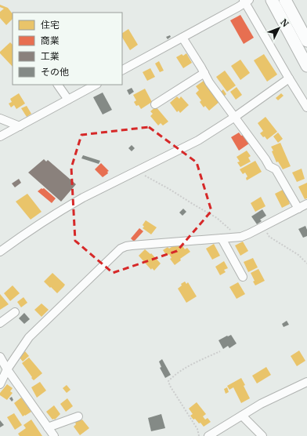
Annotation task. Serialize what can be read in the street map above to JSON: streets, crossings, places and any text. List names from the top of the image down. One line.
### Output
{"legend":["住宅","商業","工業","その他"],"north":"top right"}
